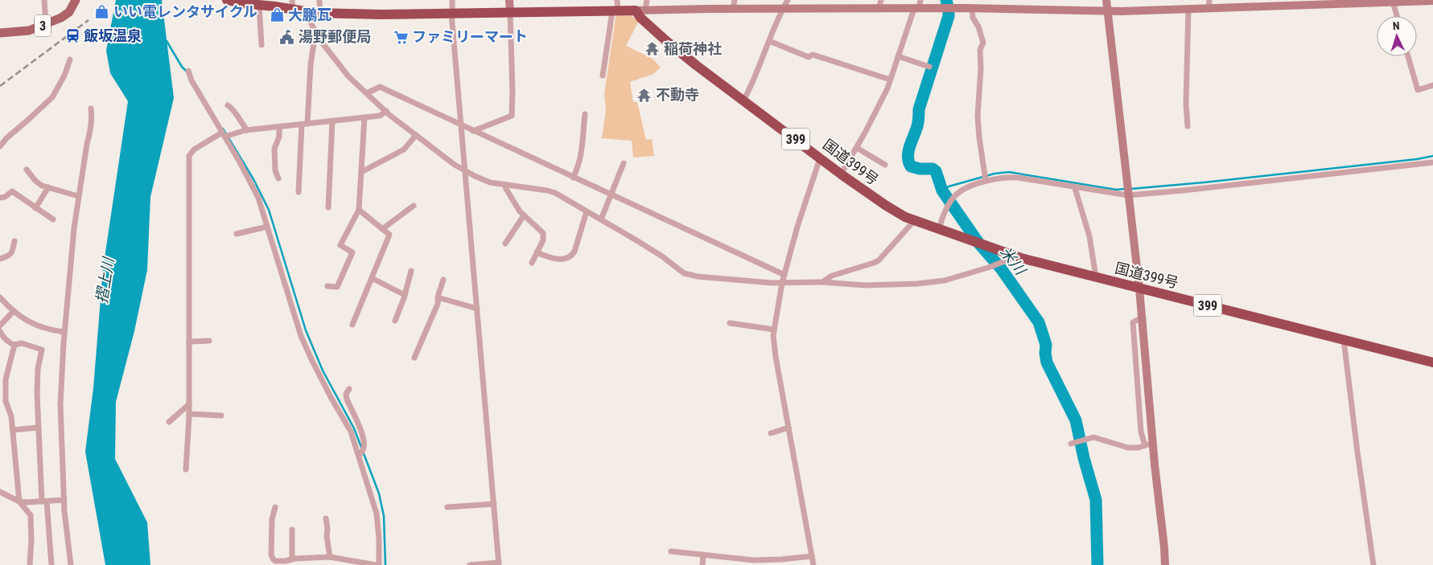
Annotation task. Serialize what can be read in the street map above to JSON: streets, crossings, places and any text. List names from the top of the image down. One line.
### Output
{"streets":{"highway":["399","国道399号"],"main road":["3"]},"water":["米川","摺上川"],"places":{"shop":["いい電レンタサイクル","大鵬瓦"],"station":["飯坂温泉"],"public building":["湯野郵便局"],"supermarket":["ファミリーマート"],"temple":["稲荷神社","不動寺"]},"north":"top"}
